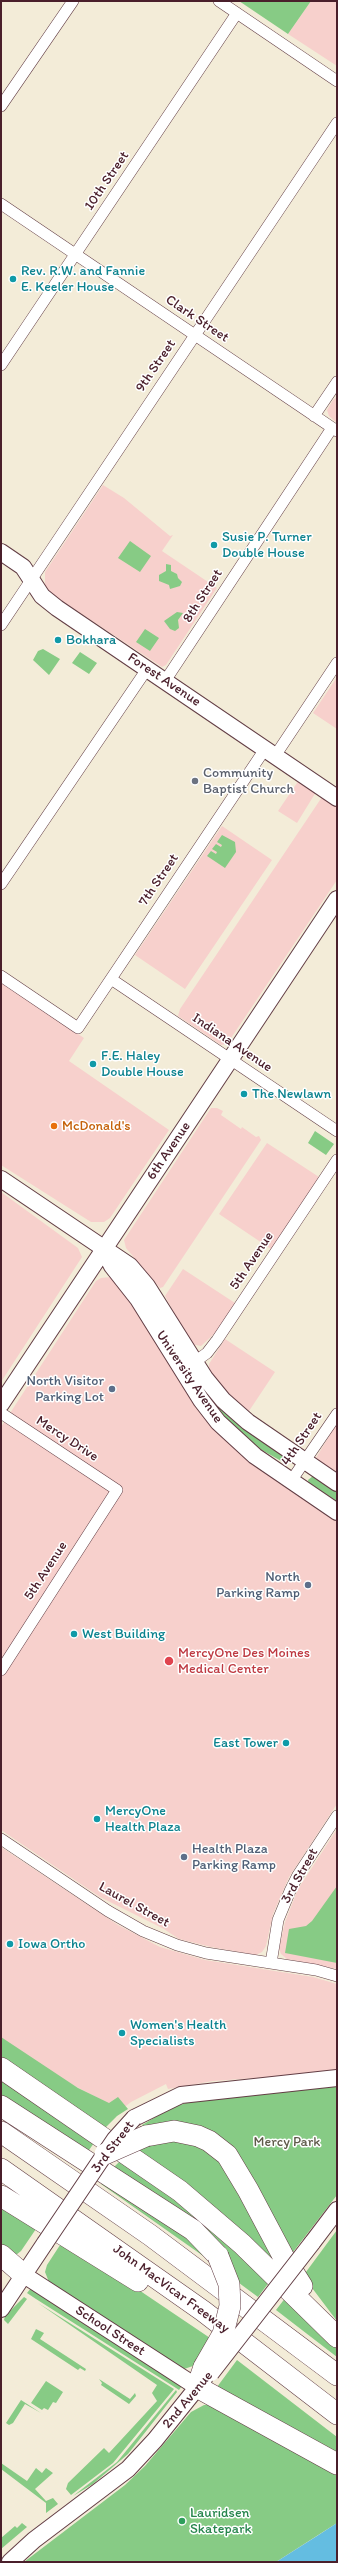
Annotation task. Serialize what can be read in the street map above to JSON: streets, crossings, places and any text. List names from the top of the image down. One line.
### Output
{"streets":{"highway":["John MacVicar Freeway"],"main road":["Forest Avenue","6th Avenue","University Avenue","3rd Street","School Street","2nd Avenue"],"street":["10th Street","Clark Street","9th Street","8th Street","7th Street","Indiana Avenue","5th Avenue","Mercy Drive","4th Street","Laurel Street"]},"crossings":[["10th Street","Clark Street"],["Clark Street","9th Street"],["Clark Street","8th Street"],["9th Street","Forest Avenue"],["8th Street","Forest Avenue"],["Forest Avenue","7th Street"],["7th Street","Indiana Avenue"],["Indiana Avenue","6th Avenue"],["6th Avenue","University Avenue"],["5th Avenue","University Avenue"],["5th Avenue","Mercy Drive"],["University Avenue","4th Street"],["3rd Street","Laurel Street"],["3rd Street","School Street"],["School Street","2nd Avenue"]],"parks":["Mercy Park"],"places":["Rev. R.W. and Fannie E. Keeler House","Susie P. Turner Double House","Bokhara","Community Baptist Church","F.E. Haley Double House","The Newlawn","McDonald's","North Visitor Parking Lot","North Parking Ramp","West Building","MercyOne Des Moines Medical Center","East Tower","MercyOne Health Plaza","Health Plaza Parking Ramp","Iowa Ortho","Women's Health Specialists","Lauridsen Skatepark"]}
